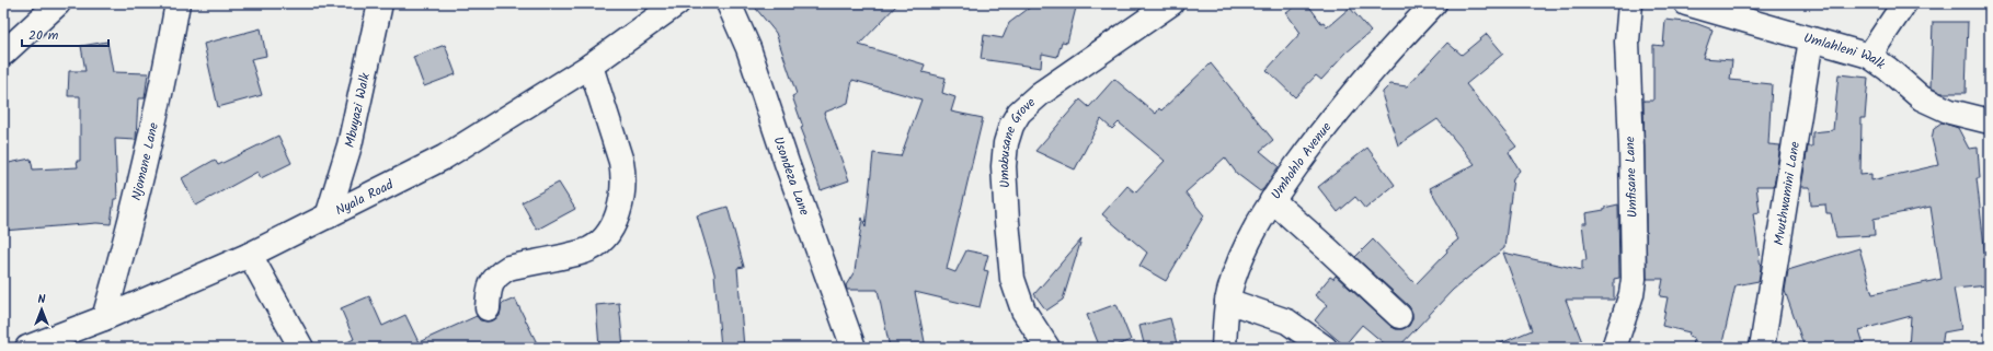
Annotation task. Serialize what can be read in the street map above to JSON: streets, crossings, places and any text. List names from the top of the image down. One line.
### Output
{"streets":{"street":["Umlahleni Walk","Mbuyazi Walk","Umabusane Grove","Umhohlo Avenue","Njomane Lane","Usondeza Lane","Umfisane Lane","Mvuthwamini Lane","Nyala Road"]},"crossings":[["Umlahleni Walk","Mvuthwamini Lane"],["Mbuyazi Walk","Nyala Road"],["Njomane Lane","Nyala Road"]],"scale_bar":"20 m","north":"top"}
